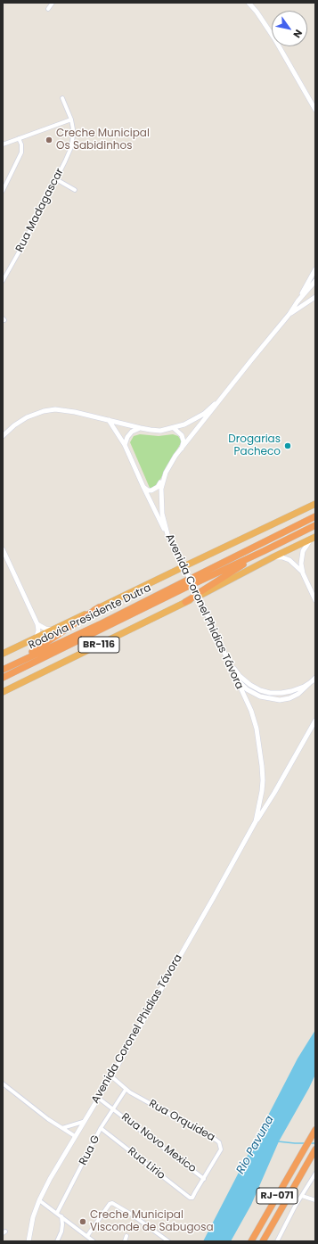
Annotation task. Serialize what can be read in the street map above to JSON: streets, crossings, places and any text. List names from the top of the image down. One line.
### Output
{"streets":{"highway":["Rodovia Presidente Dutra","BR-116","RJ-071"],"street":["Rua Madagascar","Avenida Coronel Phidias Távora","Rua Orquidea","Rua Novo Mexico","Rua G","Rua Lirio"]},"crossings":[["Avenida Coronel Phidias Távora","Rua Orquidea"],["Rua Orquidea","Rua Novo Mexico"],["Rua Orquidea","Rua G"],["Rua Orquidea","Rua Lirio"],["Rua Novo Mexico","Rua G"],["Rua G","Rua Lirio"]],"water":["Rio Pavuna"],"places":["Creche Municipal Os Sabidinhos","Drogarias Pacheco","Creche Municipal Visconde de Sabugosa"],"north":"bottom right"}
